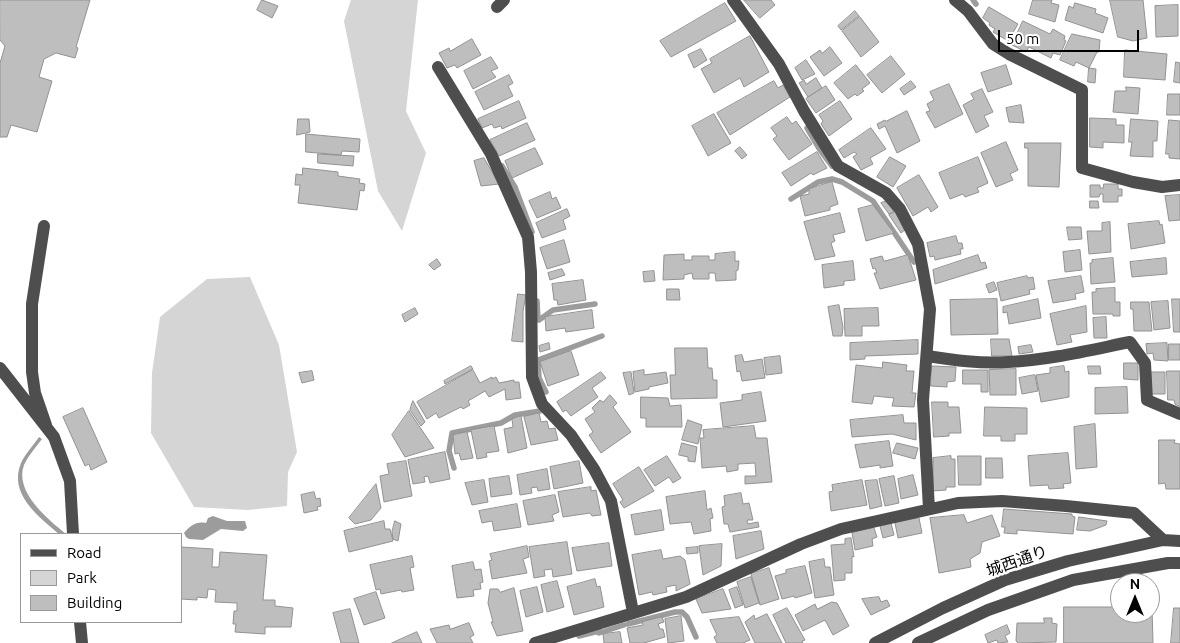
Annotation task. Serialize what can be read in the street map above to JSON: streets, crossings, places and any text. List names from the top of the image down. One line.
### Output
{"streets":{"street":["城西通り"]},"legend":["Road","Park","Building"],"scale_bar":"50 m","north":"top"}
